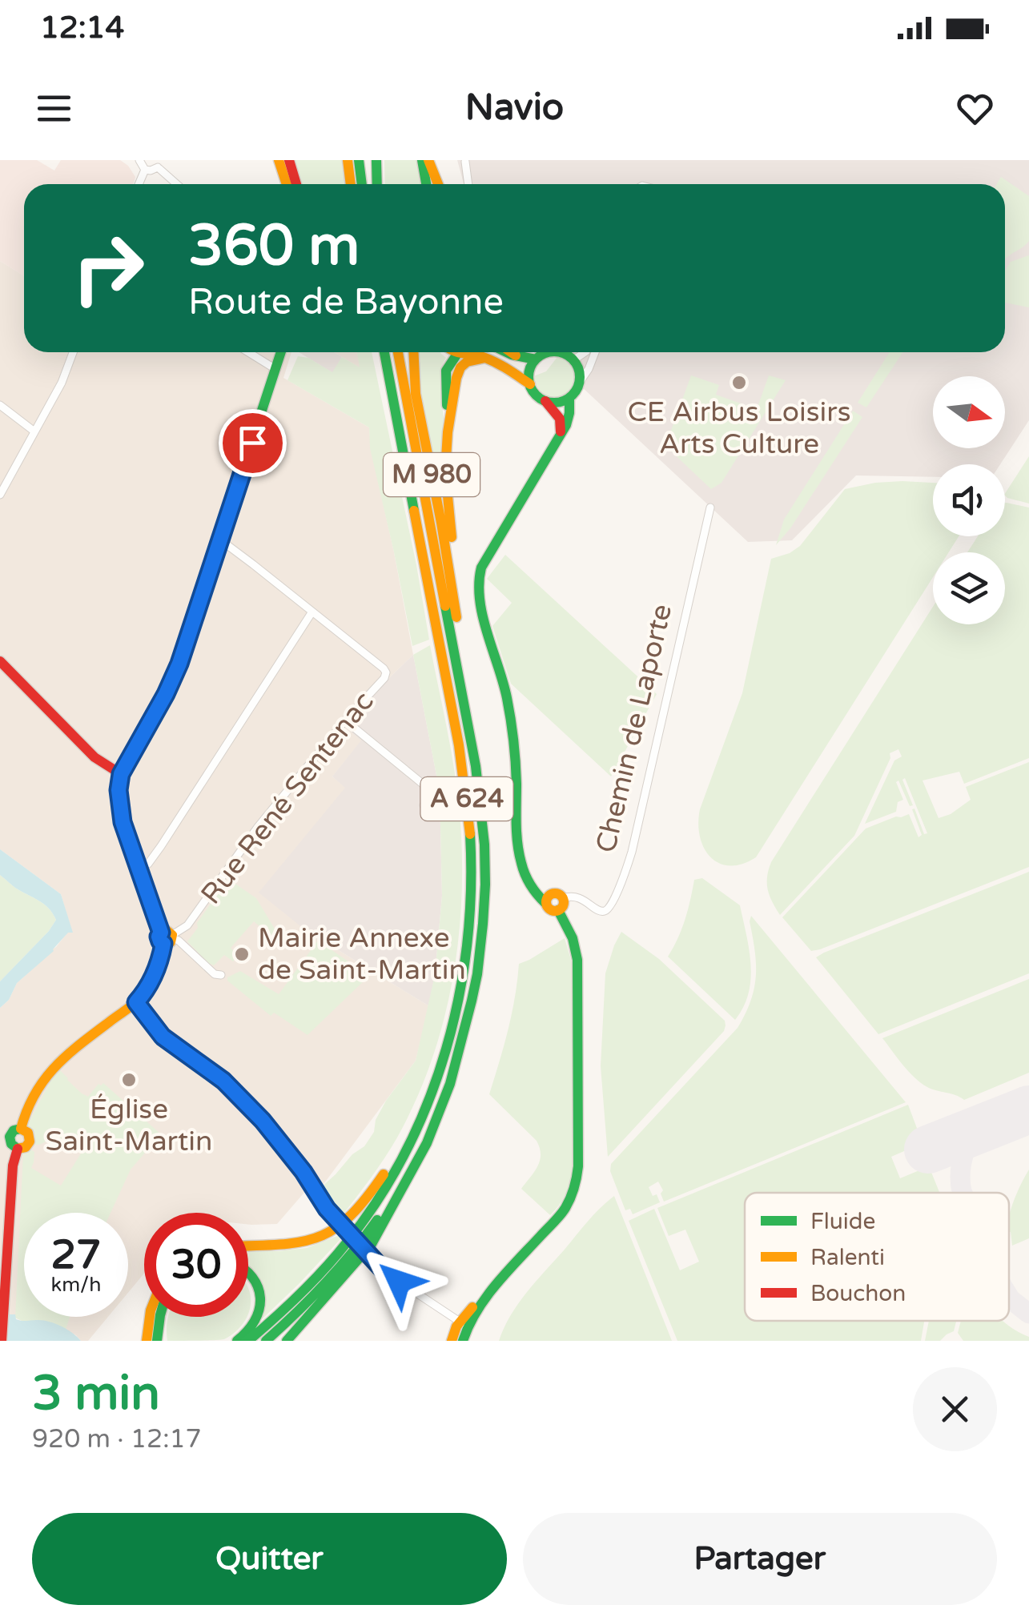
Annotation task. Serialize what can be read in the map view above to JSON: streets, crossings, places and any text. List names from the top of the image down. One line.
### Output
{"streets":{"main road":["M 980","Chemin de Laporte","A 624"],"street":["Rue René Sentenac"]},"crossings":[["M 980","A 624"]],"places":["CE Airbus Loisirs Arts Culture","Mairie Annexe de Saint-Martin","Église Saint-Martin"],"legend":["Fluide","Ralenti","Bouchon"],"north":"right","page":{"status":"12:14","header":"Navio","turn":["360 m","Route de Bayonne"],"speed":"27 km/h","limit":"30","heading":["3 min","920 m · 12:17"],"buttons":["Quitter","Partager"]}}
